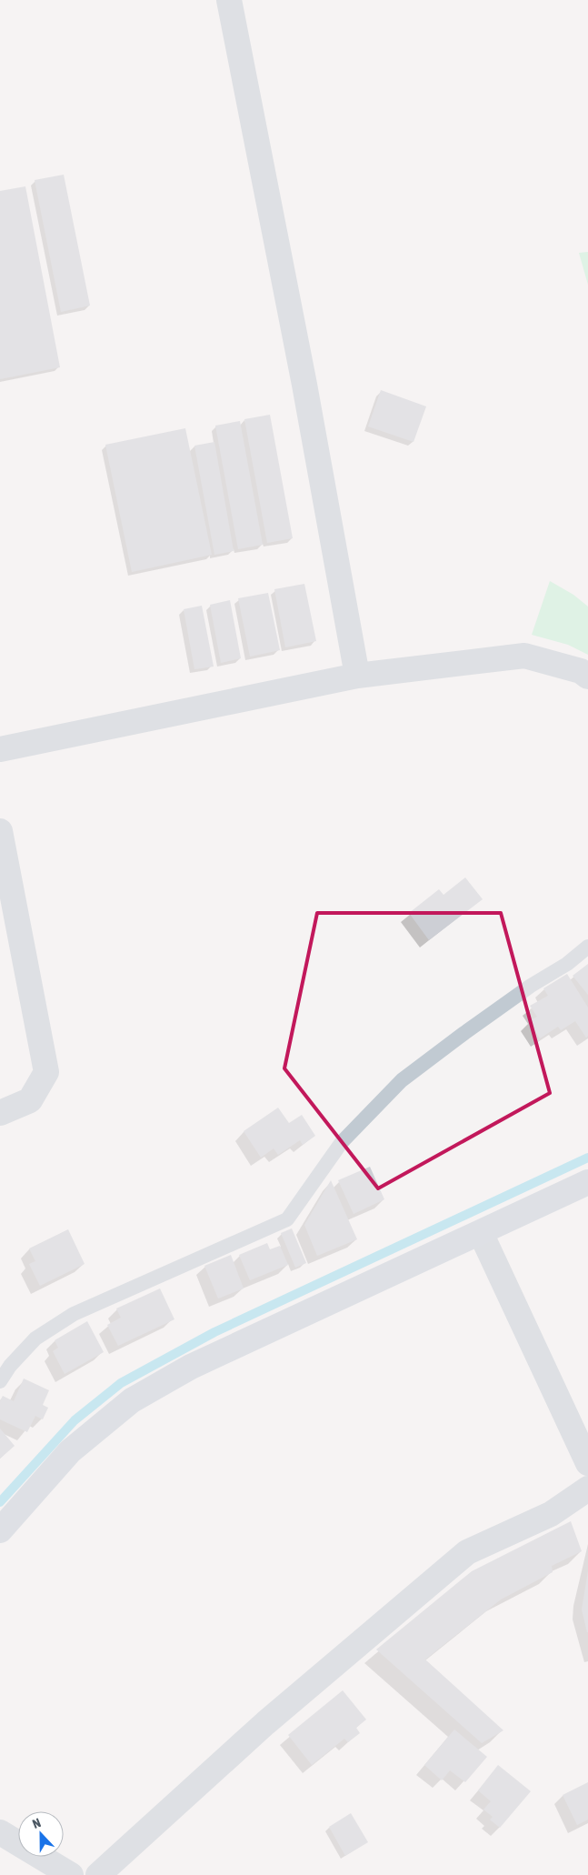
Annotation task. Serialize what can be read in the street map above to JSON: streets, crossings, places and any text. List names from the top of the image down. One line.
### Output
{"north":"top"}
